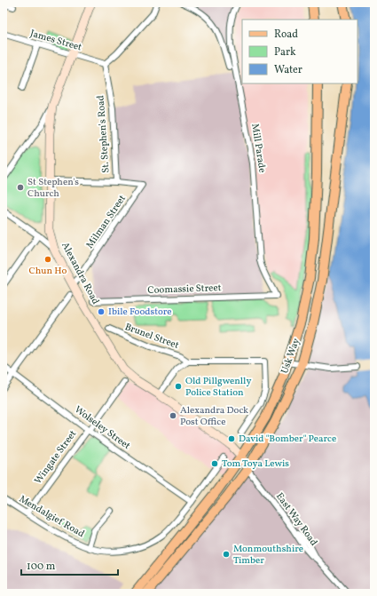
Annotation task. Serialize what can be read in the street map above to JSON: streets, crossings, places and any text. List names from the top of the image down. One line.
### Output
{"streets":{"main road":["Usk Way"],"street":["James Street","St. Stephen's Road","Mill Parade","Milman Street","Alexandra Road","Coomassie Street","Brunel Street","Wolseley Street","Wingate Street","Mendalgief Road","East Way Road"]},"crossings":[["James Street","St. Stephen's Road"],["James Street","Alexandra Road"],["St. Stephen's Road","Milman Street"],["Mill Parade","Coomassie Street"],["Milman Street","Alexandra Road"],["Alexandra Road","Usk Way"],["Alexandra Road","East Way Road"],["Usk Way","East Way Road"],["Wolseley Street","Wingate Street"],["Wolseley Street","Mendalgief Road"],["Wingate Street","Mendalgief Road"]],"places":["St Stephen's Church","Chun Ho","Ibile Foodstore","Old Pillgwenlly Police Station","Alexandra Dock Post Office","David \"Bomber\" Pearce","Tom Toya Lewis","Monmouthshire Timber"],"legend":["Road","Park","Water"],"scale_bar":"100 m"}
